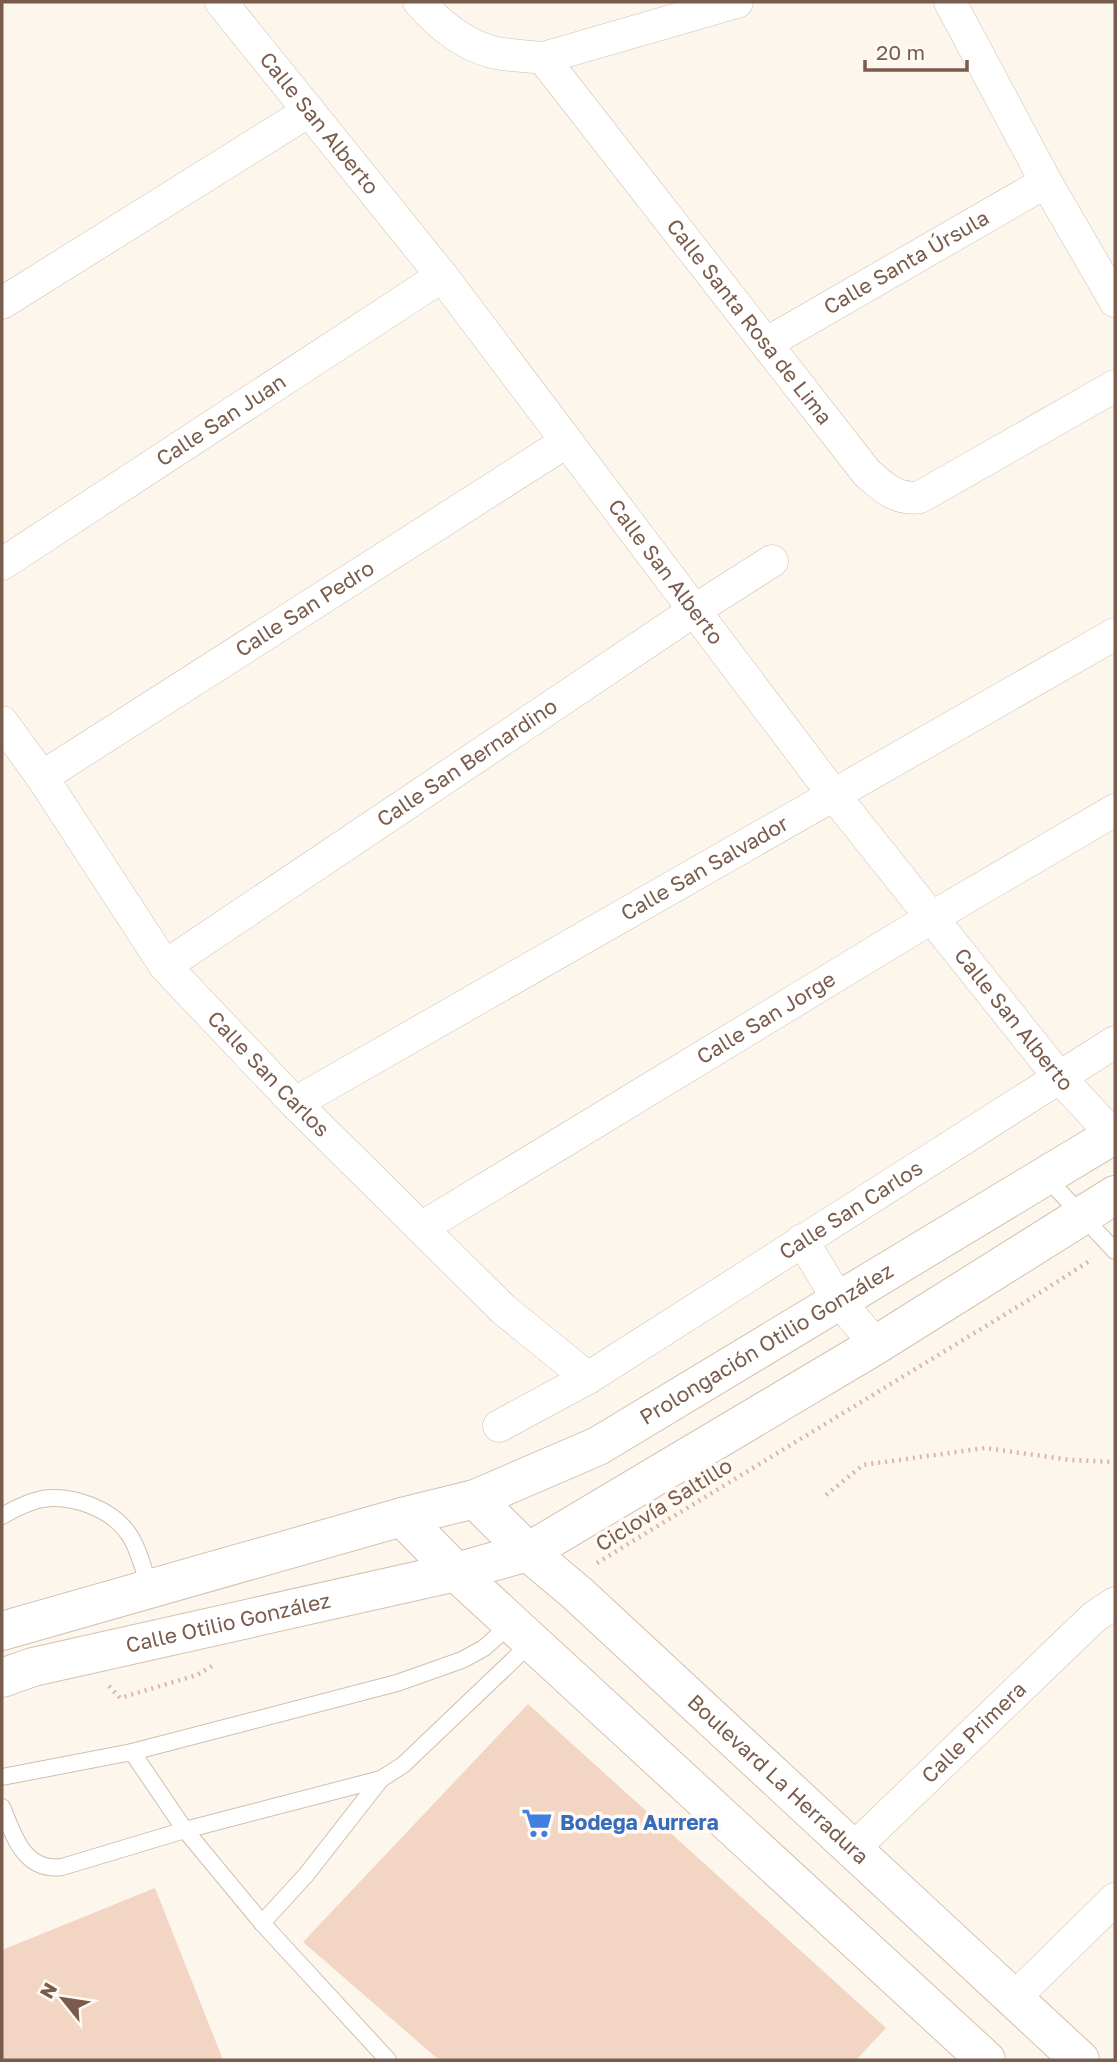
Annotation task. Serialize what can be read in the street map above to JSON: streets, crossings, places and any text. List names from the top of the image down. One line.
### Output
{"streets":{"main road":["Prolongación Otilio González","Calle Otilio González","Boulevard La Herradura"],"street":["Calle San Alberto","Calle Santa Úrsula","Calle Santa Rosa de Lima","Calle San Juan","Calle San Pedro","Calle San Bernardino","Calle San Salvador","Calle San Jorge","Calle San Carlos","Calle Primera"],"path":["Ciclovía Saltillo"]},"crossings":[["Calle San Alberto","Calle San Juan"],["Calle San Alberto","Calle San Pedro"],["Calle San Alberto","Calle San Bernardino"],["Calle San Alberto","Calle San Salvador"],["Calle San Alberto","Calle San Jorge"],["Calle San Alberto","Calle San Carlos"],["Calle San Alberto","Prolongación Otilio González"],["Calle Santa Úrsula","Calle Santa Rosa de Lima"],["Calle San Pedro","Calle San Carlos"],["Calle San Bernardino","Calle San Carlos"],["Calle San Salvador","Calle San Carlos"],["Calle San Jorge","Calle San Carlos"],["Prolongación Otilio González","Boulevard La Herradura"],["Ciclovía Saltillo","Boulevard La Herradura"],["Calle Primera","Boulevard La Herradura"]],"places":{"supermarket":["Bodega Aurrera"]},"scale_bar":"20 m","north":"top left"}
